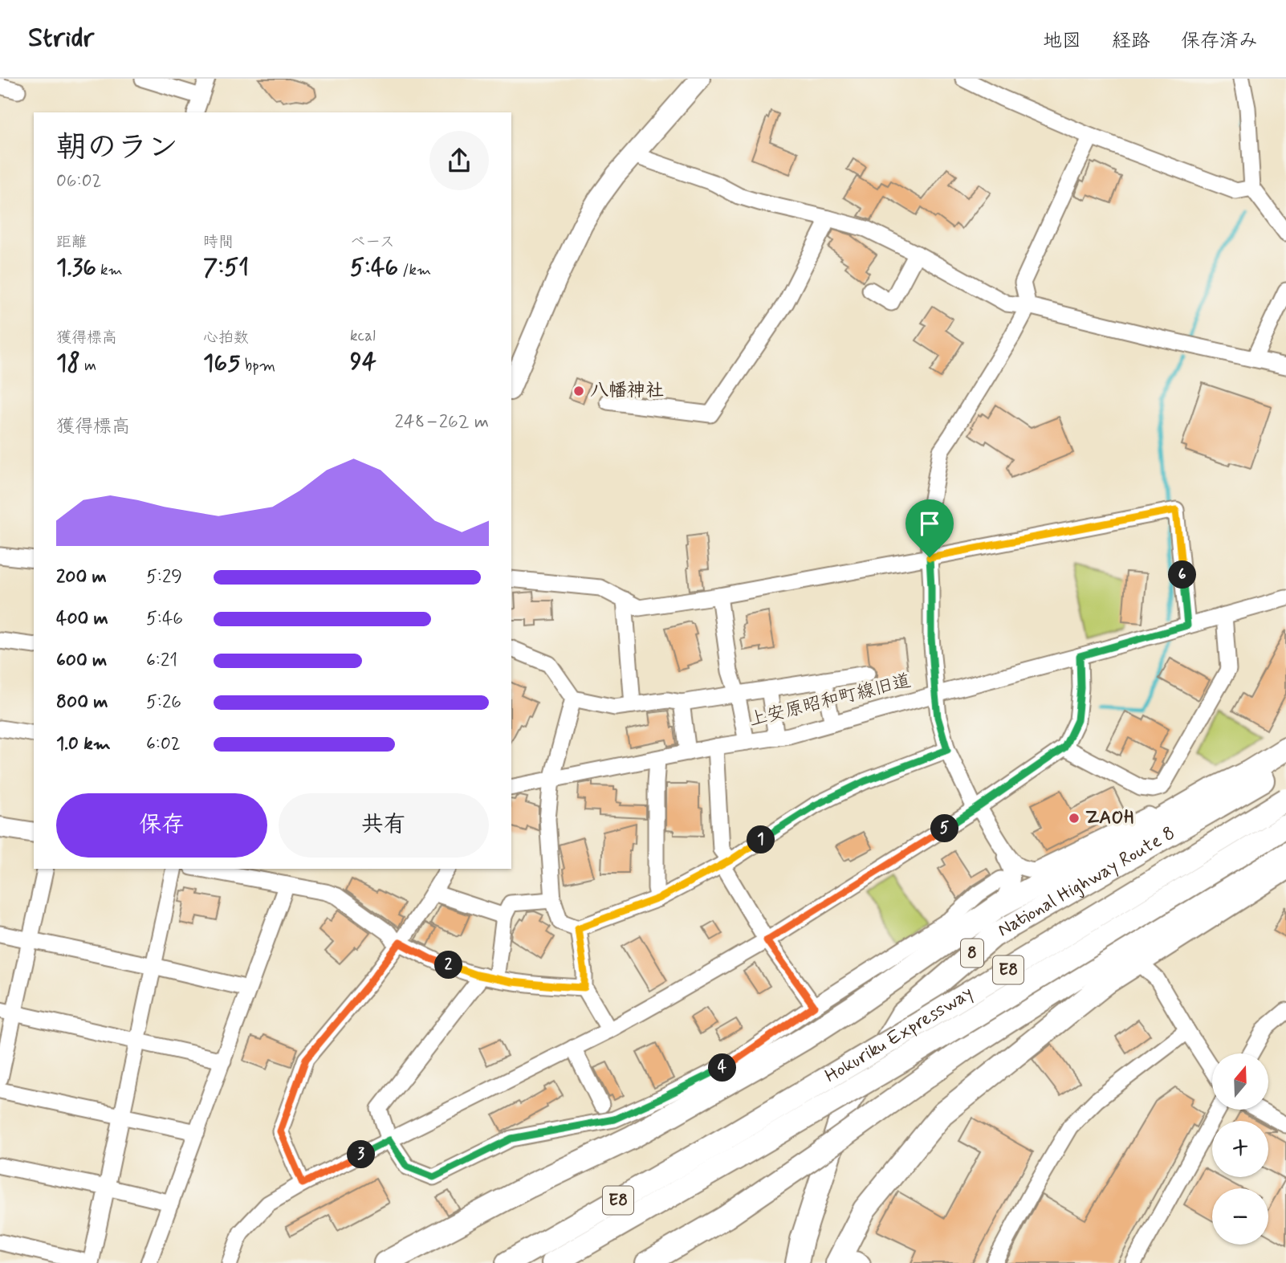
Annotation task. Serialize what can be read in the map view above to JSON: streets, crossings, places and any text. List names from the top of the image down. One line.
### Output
{"streets":{"highway":["National Highway Route 8","8","E8","Hokuriku Expressway"],"street":["上安原昭和町線旧道"]},"places":["八幡神社","ZAOH"],"north":"top","page":{"header":"Stridr","nav":["地図","経路","保存済み"],"heading":["朝のラン","06:02"],"stats":[["距離","1.36 km"],["時間","7:51"],["ペース","5:46 /km"],["獲得標高","18 m"],["心拍数","165 bpm"],["kcal","94"]],"chart":["獲得標高","248–262 m"],"list":[{"name":"200 m","note":"5:29"},{"name":"400 m","note":"5:46"},{"name":"600 m","note":"6:21"},{"name":"800 m","note":"5:26"},{"name":"1.0 km","note":"6:02"}],"pins":["6","5","1","2","4","3"],"buttons":["保存","共有"],"map_buttons":["+","−"]}}
